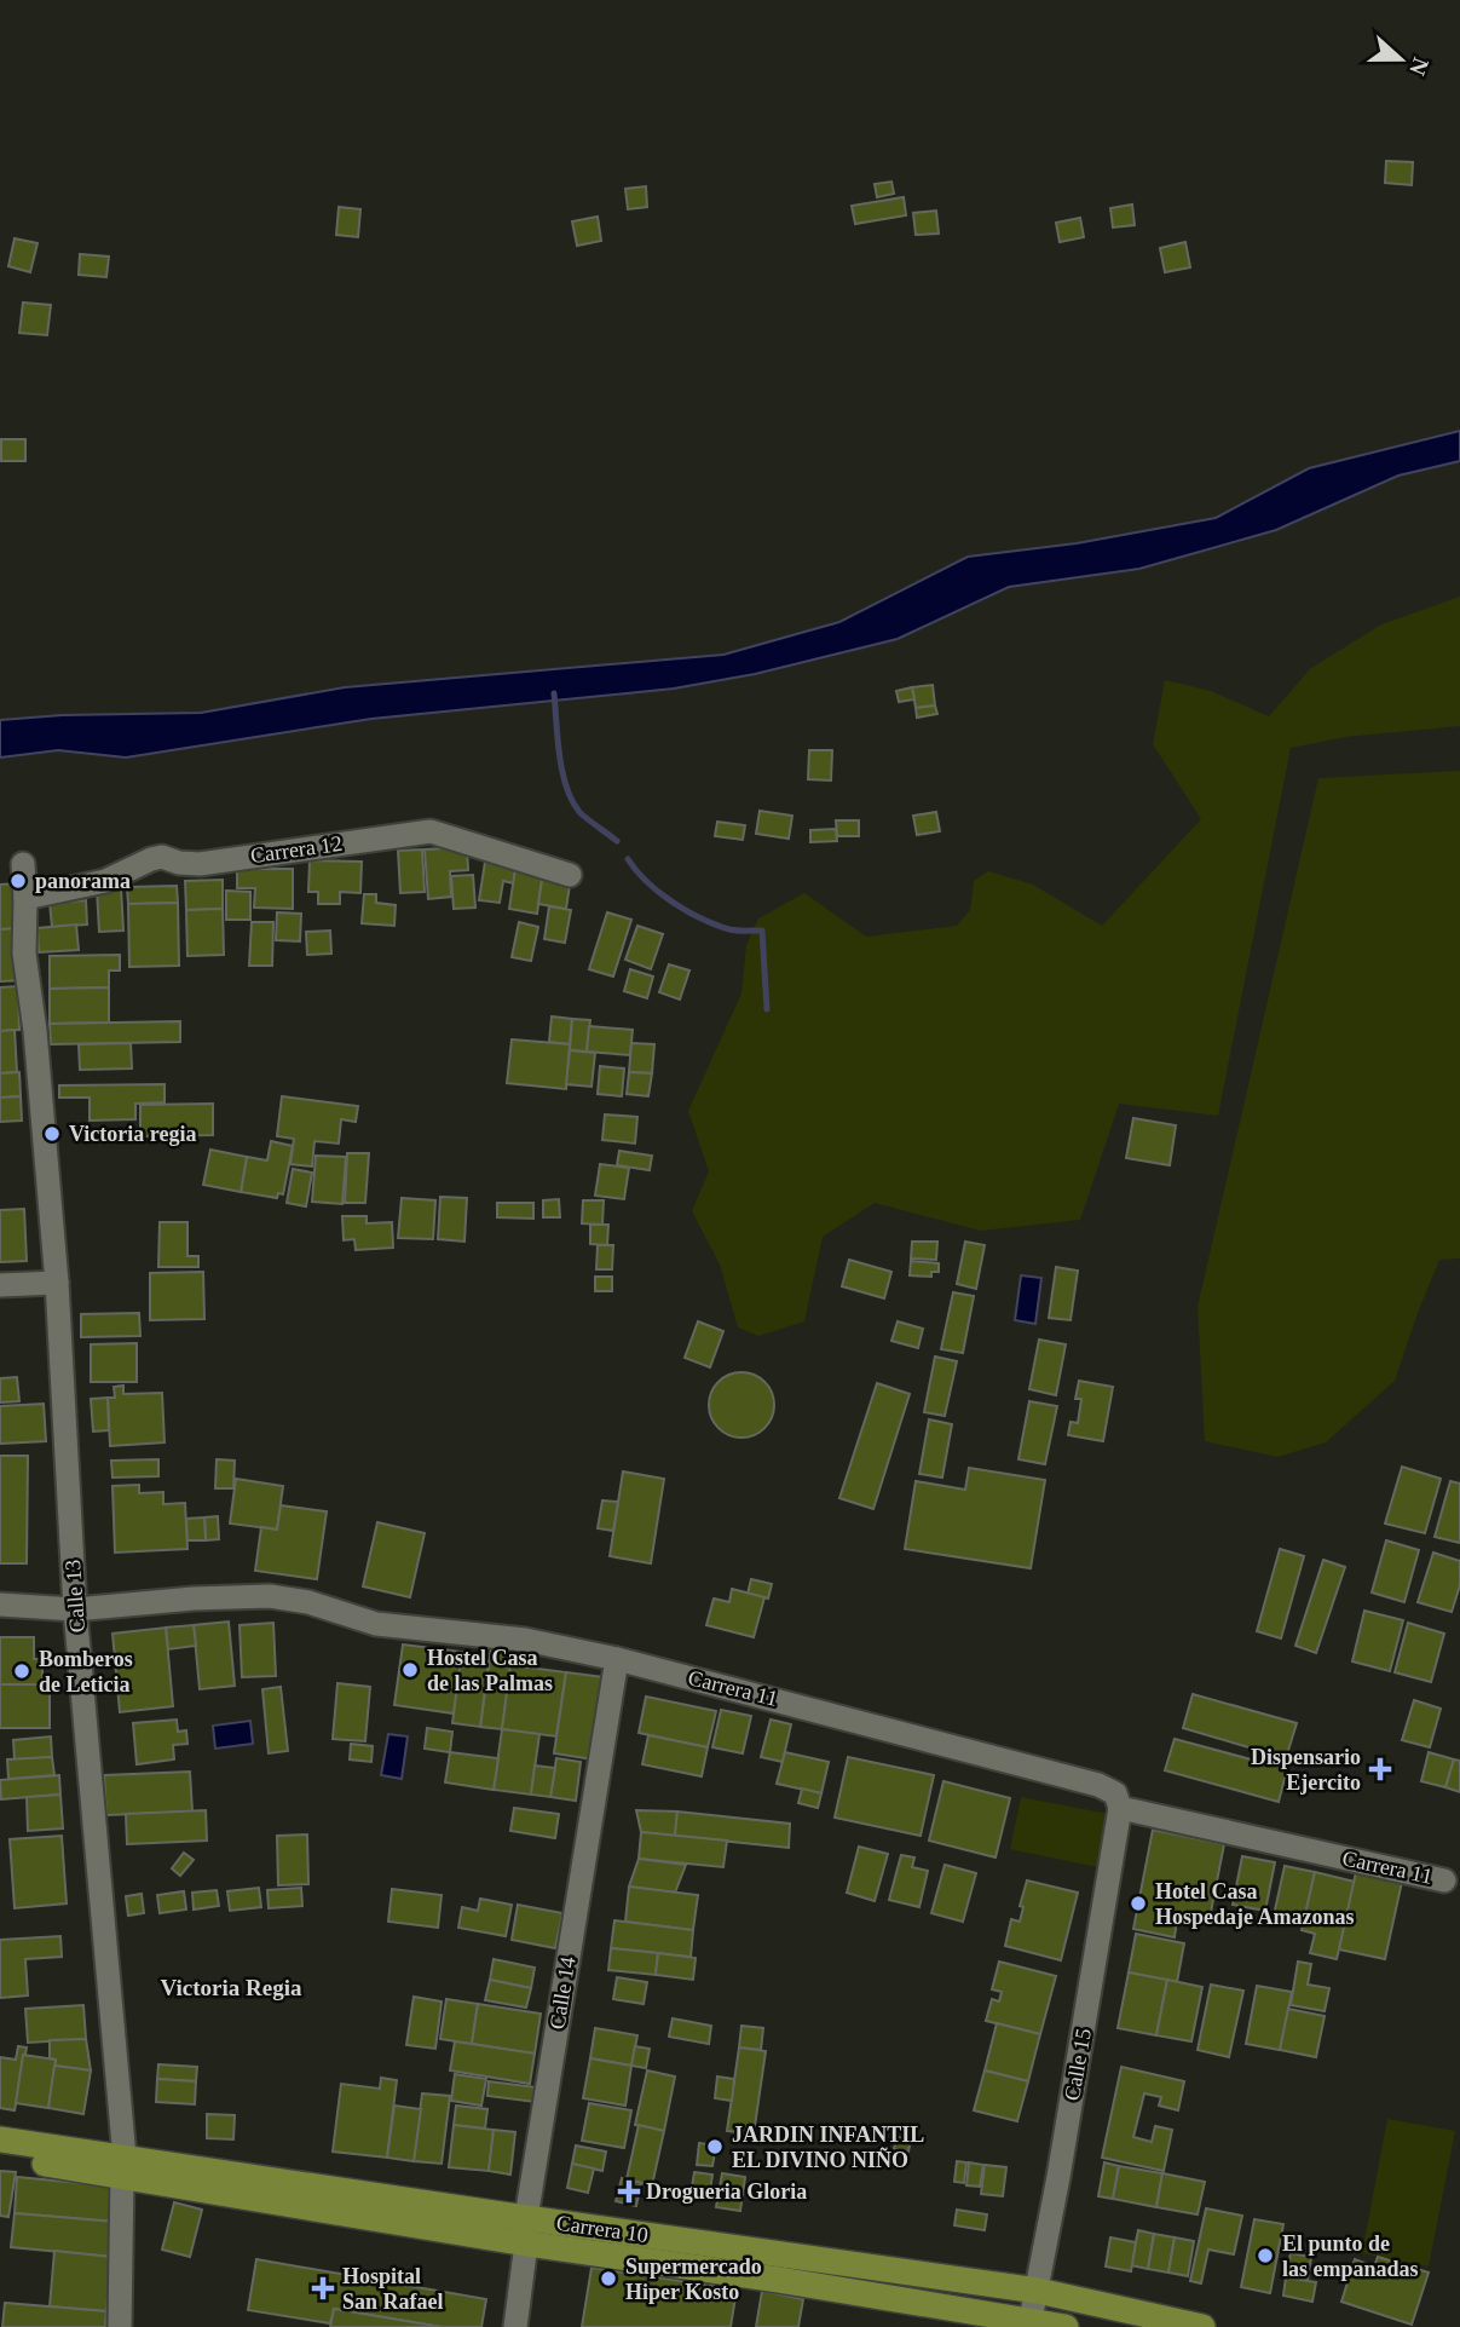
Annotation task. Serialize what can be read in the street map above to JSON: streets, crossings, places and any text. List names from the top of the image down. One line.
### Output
{"streets":{"main road":["Carrera 10"],"street":["Carrera 12","Calle 13","Carrera 11","Calle 14","Calle 15"]},"crossings":[["Carrera 12","Calle 13"],["Calle 13","Carrera 11"],["Calle 13","Carrera 10"],["Carrera 11","Calle 14"],["Carrera 11","Calle 15"],["Calle 14","Carrera 10"],["Calle 15","Carrera 10"]],"districts":["Victoria Regia"],"places":{"other":["panorama","Victoria regia","Hostel Casa de las Palmas","Bomberos de Leticia","Hotel Casa Hospedaje Amazonas","JARDIN INFANTIL EL DIVINO NIÑO","El punto de las empanadas","Supermercado Hiper Kosto"],"health":["Dispensario Ejercito","Drogueria Gloria","Hospital San Rafael"]},"north":"right"}
